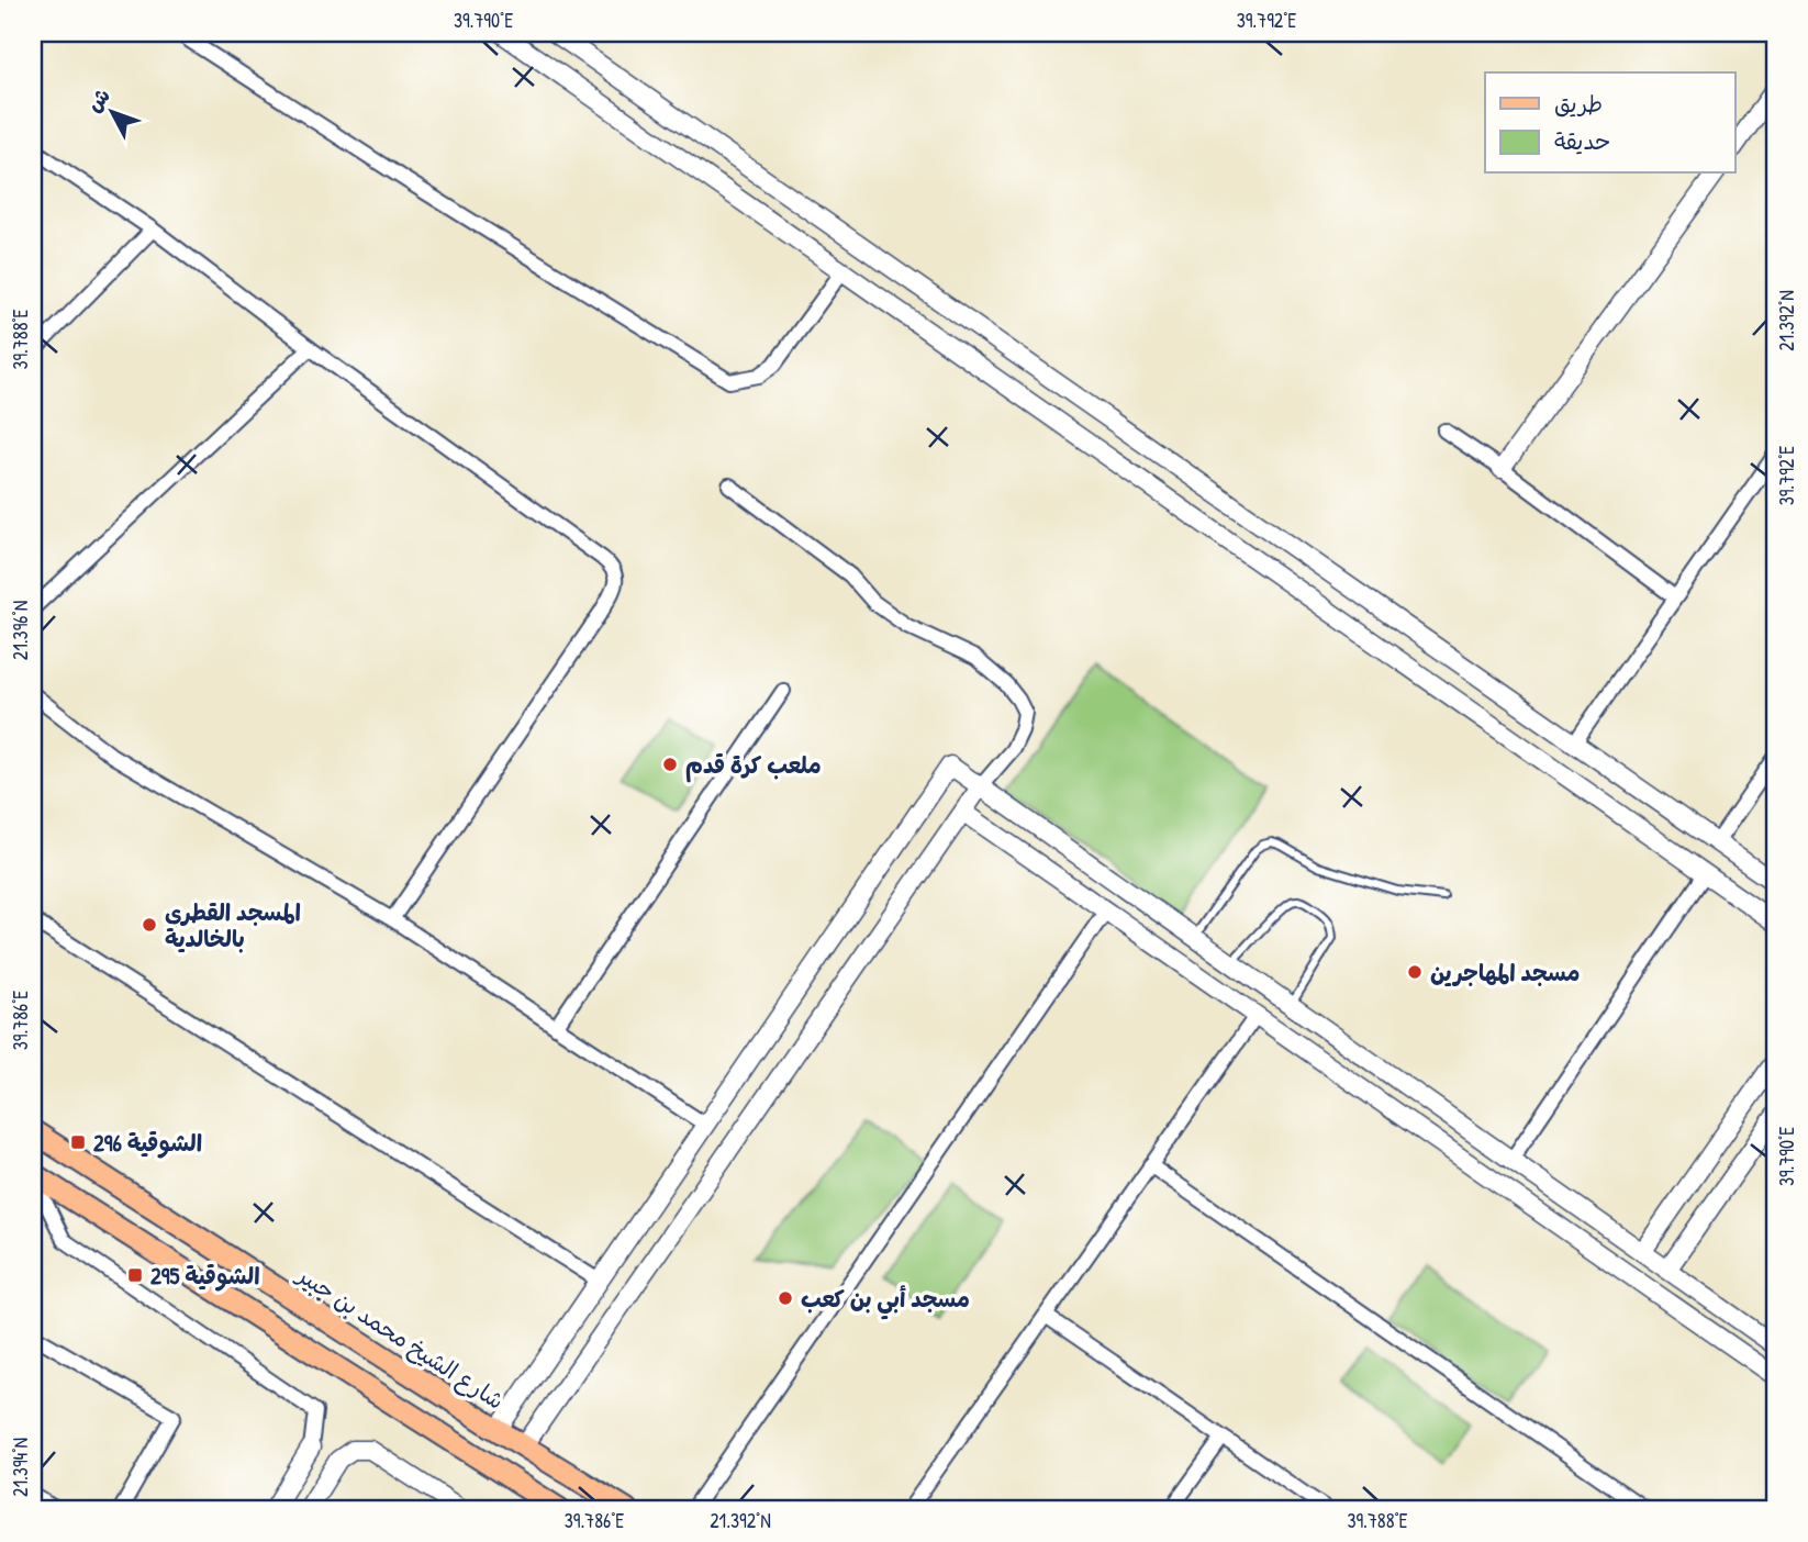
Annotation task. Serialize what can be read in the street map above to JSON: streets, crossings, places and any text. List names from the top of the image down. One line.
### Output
{"streets":{"main road":["شارع الشيخ محمد بن جبير"]},"places":{"other":["ملعب كرة قدم","المسجد القطري بالخالدية","مسجد المهاجرين","مسجد أبي بن كعب"],"transit":["الشوقية 296","الشوقية 295"]},"legend":["طريق","حديقة"],"north":"top left","coordinates":["39.790°E","39.792°E","21.392°N","39.788°E","21.396°N","39.786°E","21.394°N"]}
